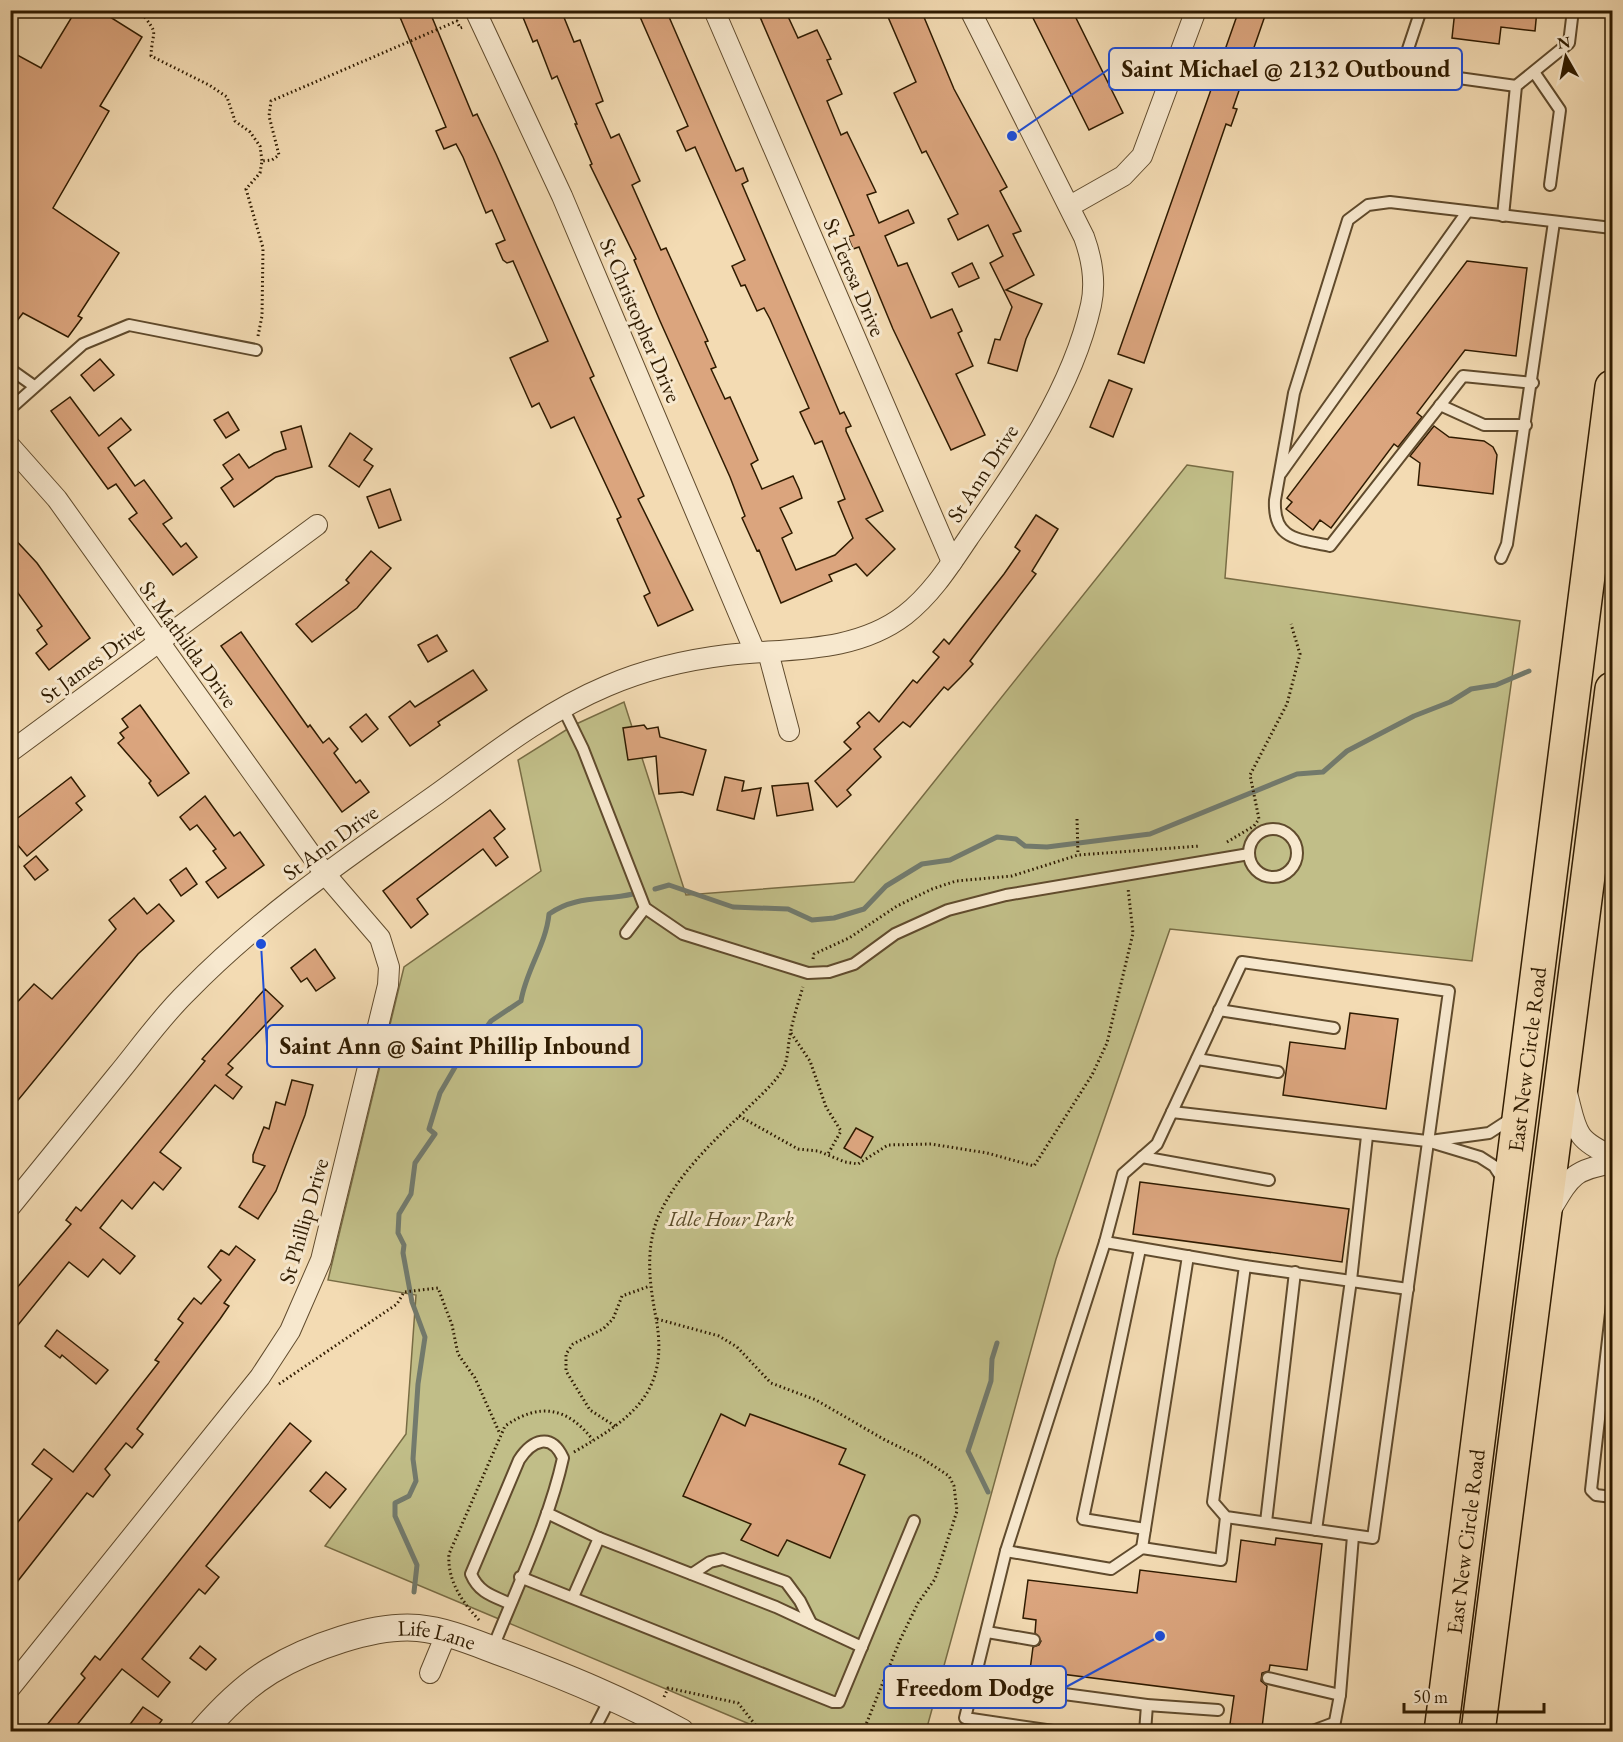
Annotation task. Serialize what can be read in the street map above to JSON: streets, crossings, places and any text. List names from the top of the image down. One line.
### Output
{"streets":{"highway":["East New Circle Road"],"street":["St Teresa Drive","St Christopher Drive","St Ann Drive","St Mathilda Drive","St James Drive","St Phillip Drive","Life Lane"]},"crossings":[["St Teresa Drive","St Ann Drive"],["St Christopher Drive","St Ann Drive"],["St Ann Drive","St Mathilda Drive"],["St Ann Drive","St Phillip Drive"],["St Mathilda Drive","St James Drive"],["St Mathilda Drive","St Phillip Drive"]],"parks":["Idle Hour Park"],"places":["Saint Michael @ 2132 Outbound","Saint Ann @ Saint Phillip Inbound","Freedom Dodge"],"scale_bar":"50 m","north":"top"}
